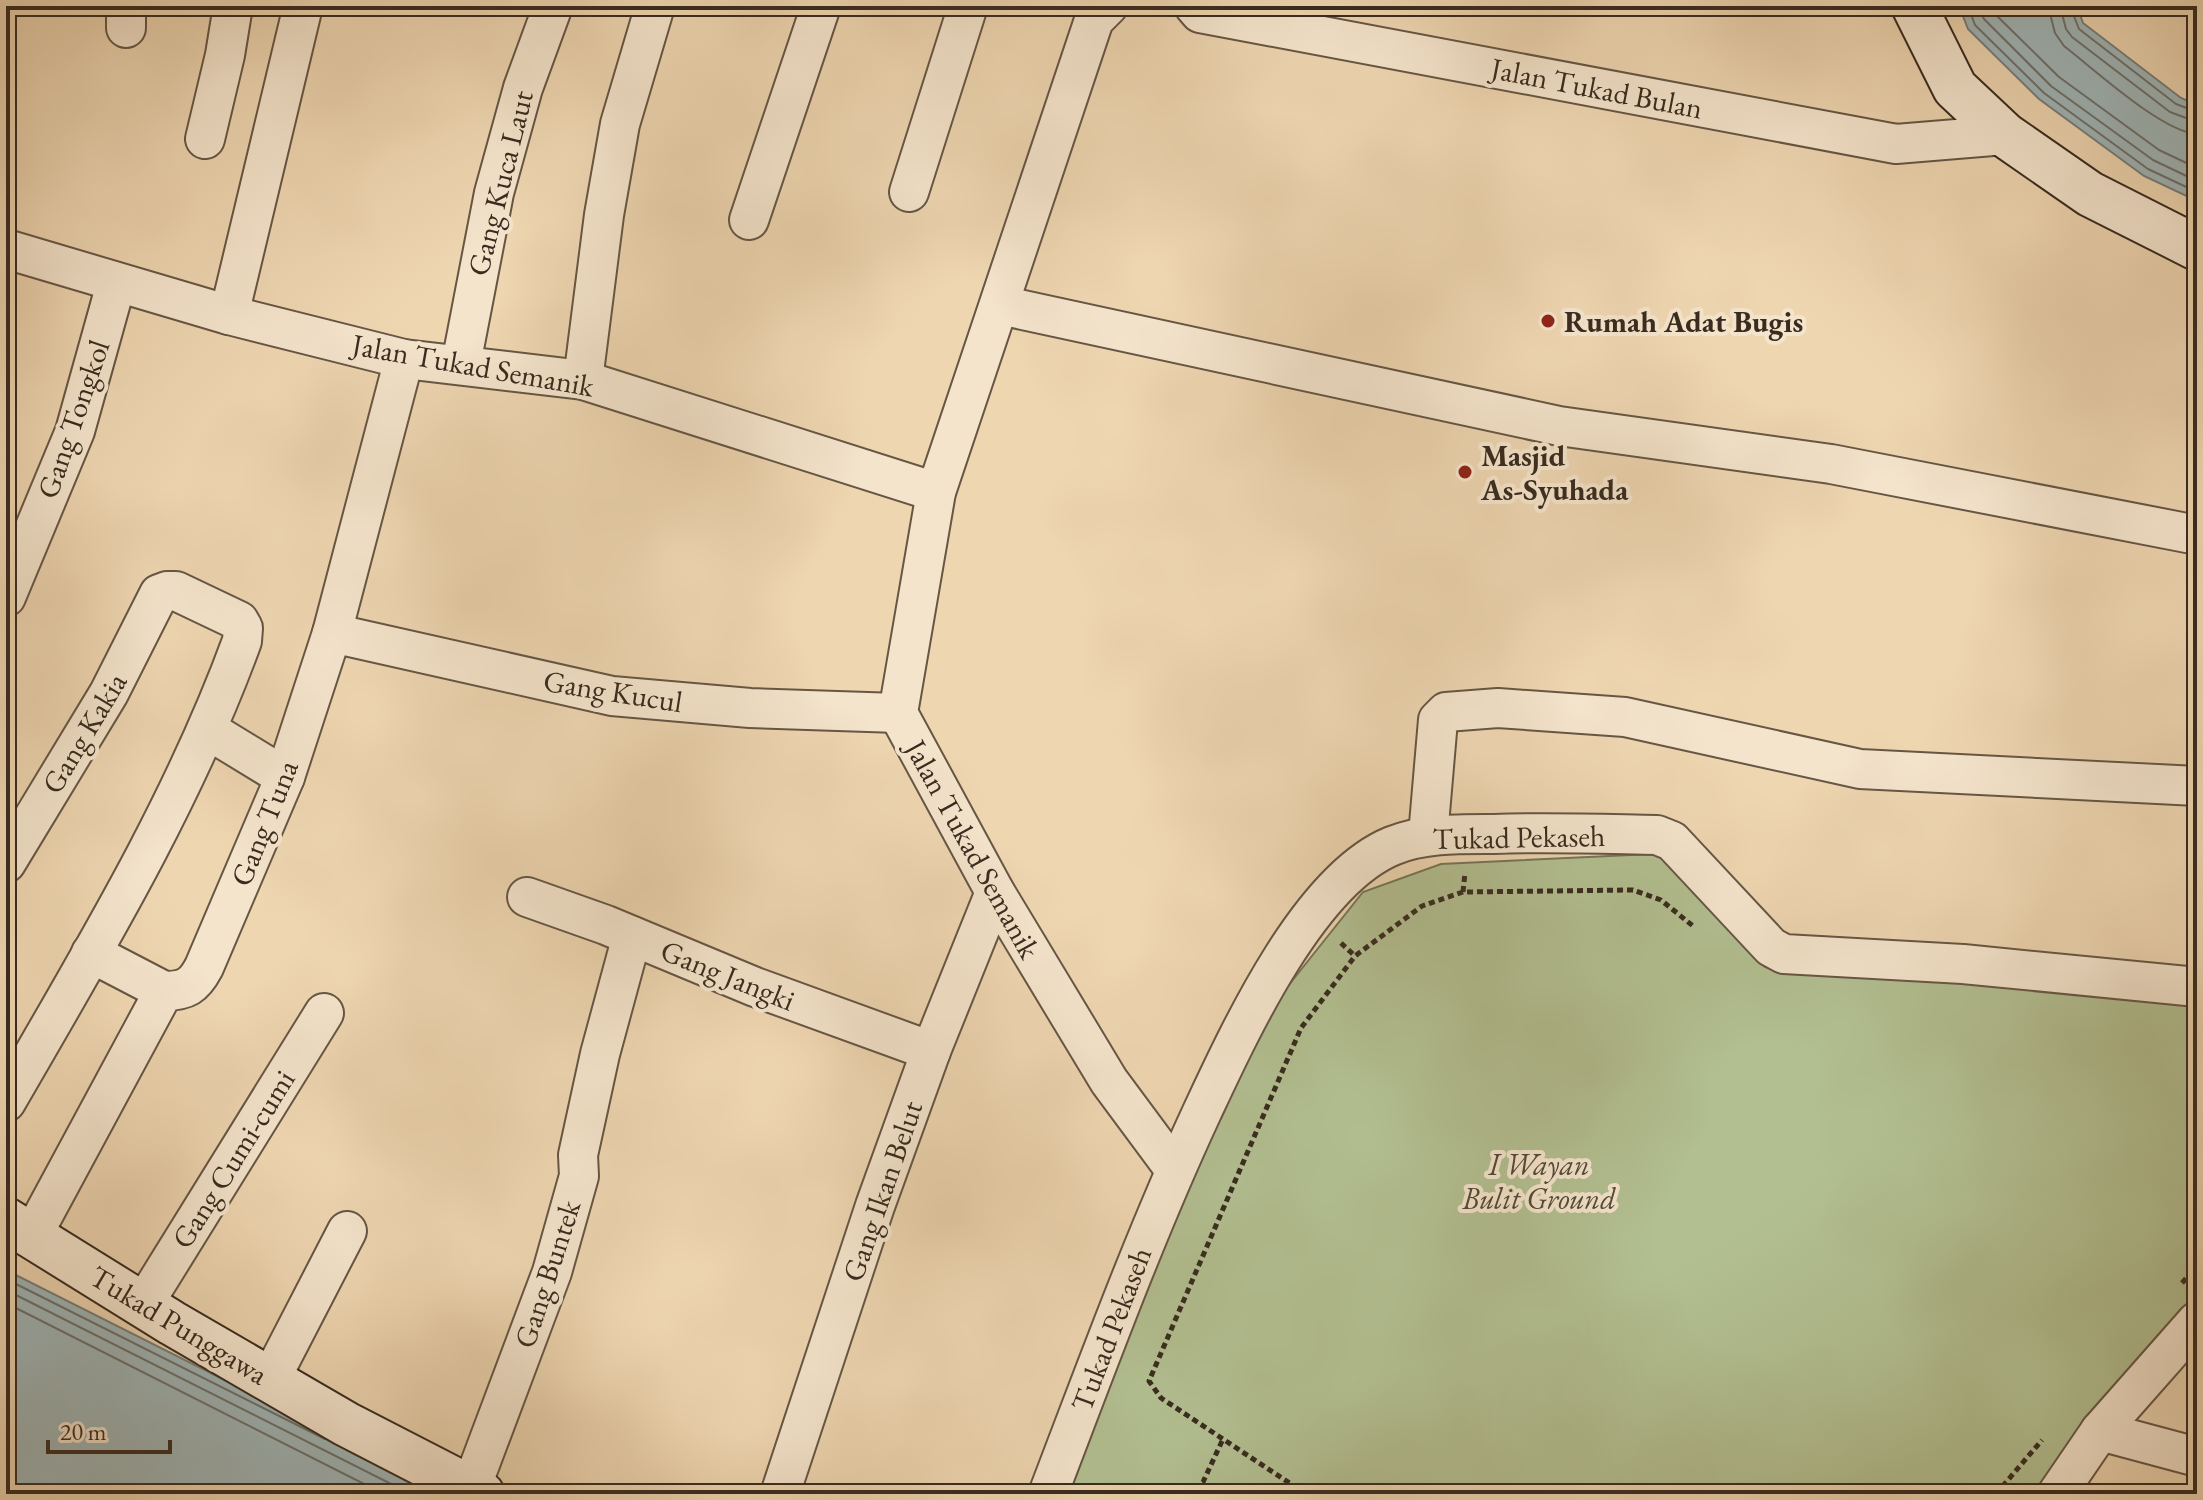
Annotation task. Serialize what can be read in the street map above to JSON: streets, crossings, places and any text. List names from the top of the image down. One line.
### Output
{"streets":{"street":["Jalan Tukad Bulan","Gang Kuca Laut","Jalan Tukad Semanik","Gang Tongkol","Gang Kucul","Gang Kakia","Gang Tuna","Tukad Pekaseh","Gang Jangki","Gang Cumi-cumi","Gang Ikan Belut","Gang Buntek","Tukad Punggawa"]},"crossings":[["Gang Kuca Laut","Jalan Tukad Semanik"],["Jalan Tukad Semanik","Gang Tongkol"],["Jalan Tukad Semanik","Gang Kucul"],["Jalan Tukad Semanik","Gang Tuna"],["Jalan Tukad Semanik","Tukad Pekaseh"],["Jalan Tukad Semanik","Gang Ikan Belut"],["Gang Kucul","Gang Tuna"],["Gang Jangki","Gang Ikan Belut"],["Gang Jangki","Gang Buntek"],["Gang Cumi-cumi","Tukad Punggawa"],["Gang Buntek","Tukad Punggawa"]],"parks":["I Wayan Bulit Ground"],"places":["Rumah Adat Bugis","Masjid As-Syuhada"],"scale_bar":"20 m"}
